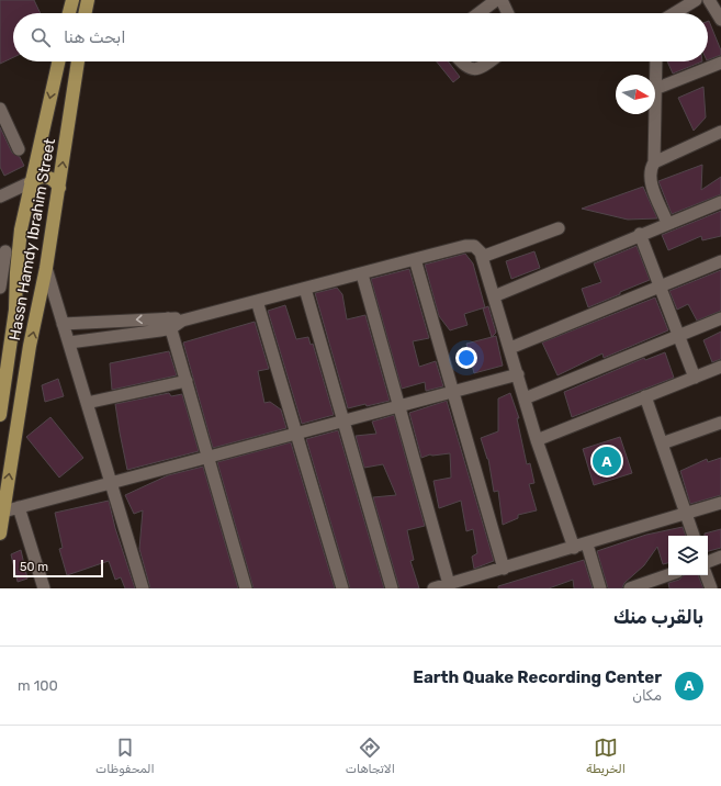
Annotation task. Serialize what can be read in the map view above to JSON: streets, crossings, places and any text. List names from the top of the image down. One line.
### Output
{"streets":{"main road":["Hassn Hamdy Ibrahim Street"]},"scale_bar":"50 m","north":"right","page":{"search":"ابحث هنا","pins":"A","scale":"50 m","heading":"بالقرب منك","list":[{"mark":"A","name":"Earth Quake Recording Center","note":"مكان","value":"100 m"}],"nav":["الخريطة","الاتجاهات","المحفوظات"]}}
